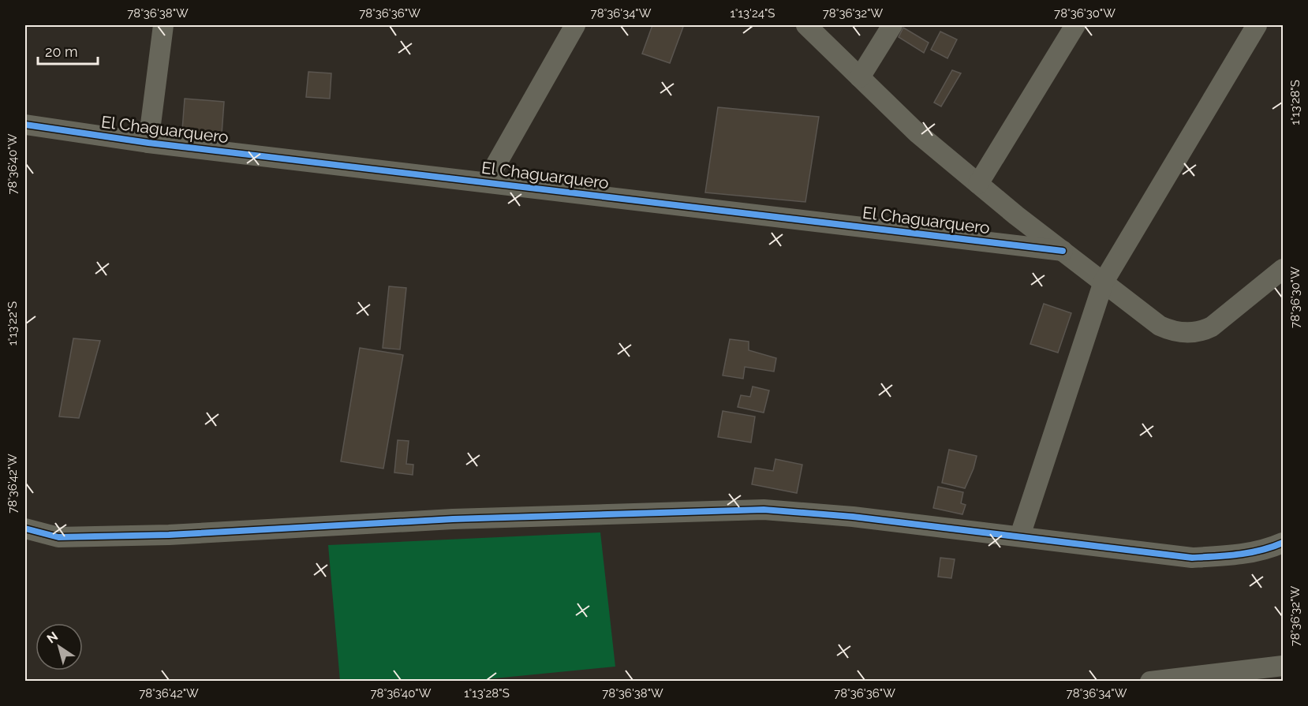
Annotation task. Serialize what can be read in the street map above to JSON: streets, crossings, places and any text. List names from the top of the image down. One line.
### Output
{"streets":{"street":["El Chaguarquero"]},"scale_bar":"20 m","north":"top left","coordinates":["78°36'38\"W","78°36'36\"W","78°36'34\"W","1°13'24\"S","78°36'32\"W","78°36'30\"W","1°13'28\"S","78°36'40\"W","1°13'22\"S","78°36'42\"W"]}
